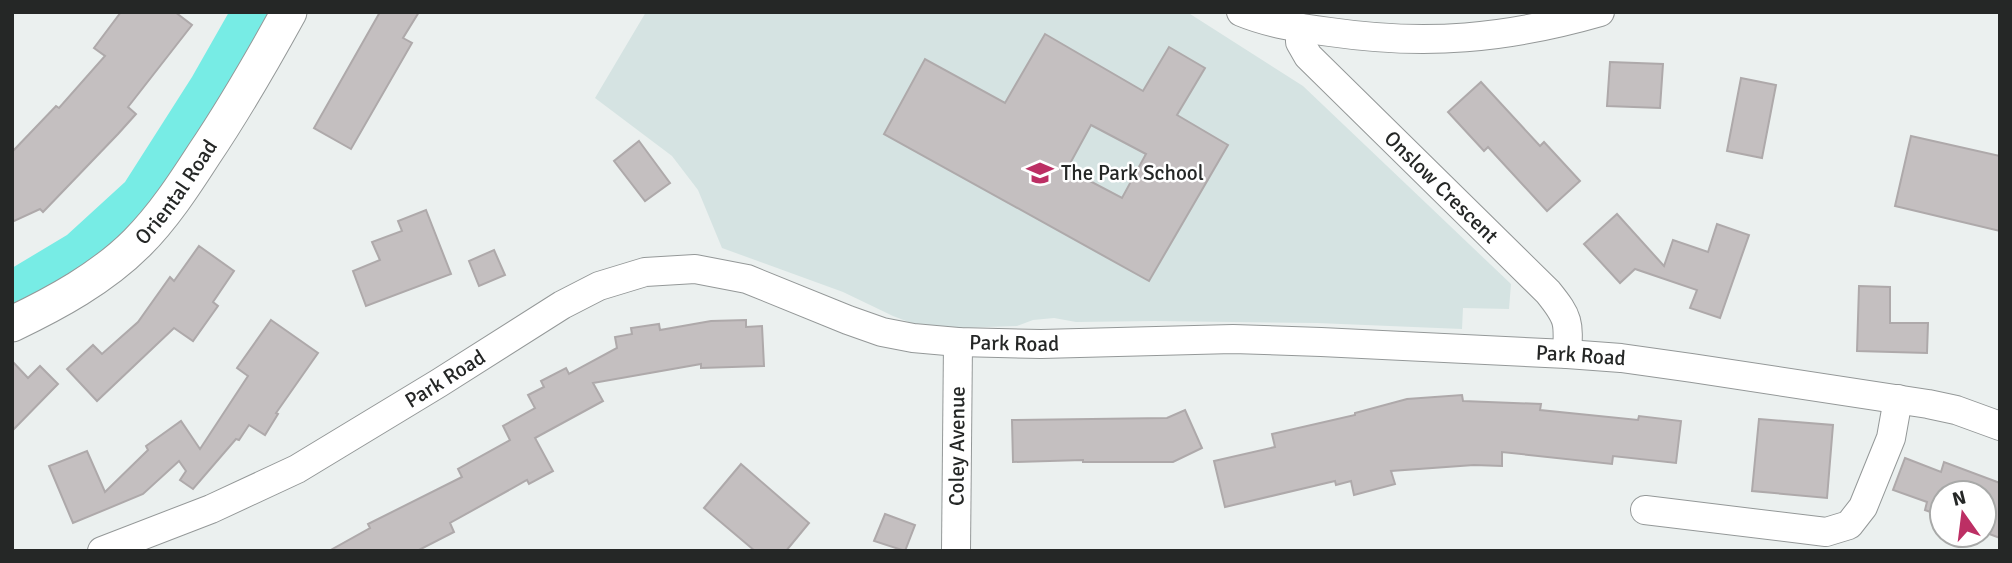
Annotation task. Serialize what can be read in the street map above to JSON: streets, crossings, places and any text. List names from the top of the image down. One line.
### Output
{"streets":{"street":["Onslow Crescent","Oriental Road","Park Road","Coley Avenue"]},"crossings":[["Onslow Crescent","Park Road"],["Park Road","Coley Avenue"]],"places":{"school or university":["The Park School"]},"north":"top"}
